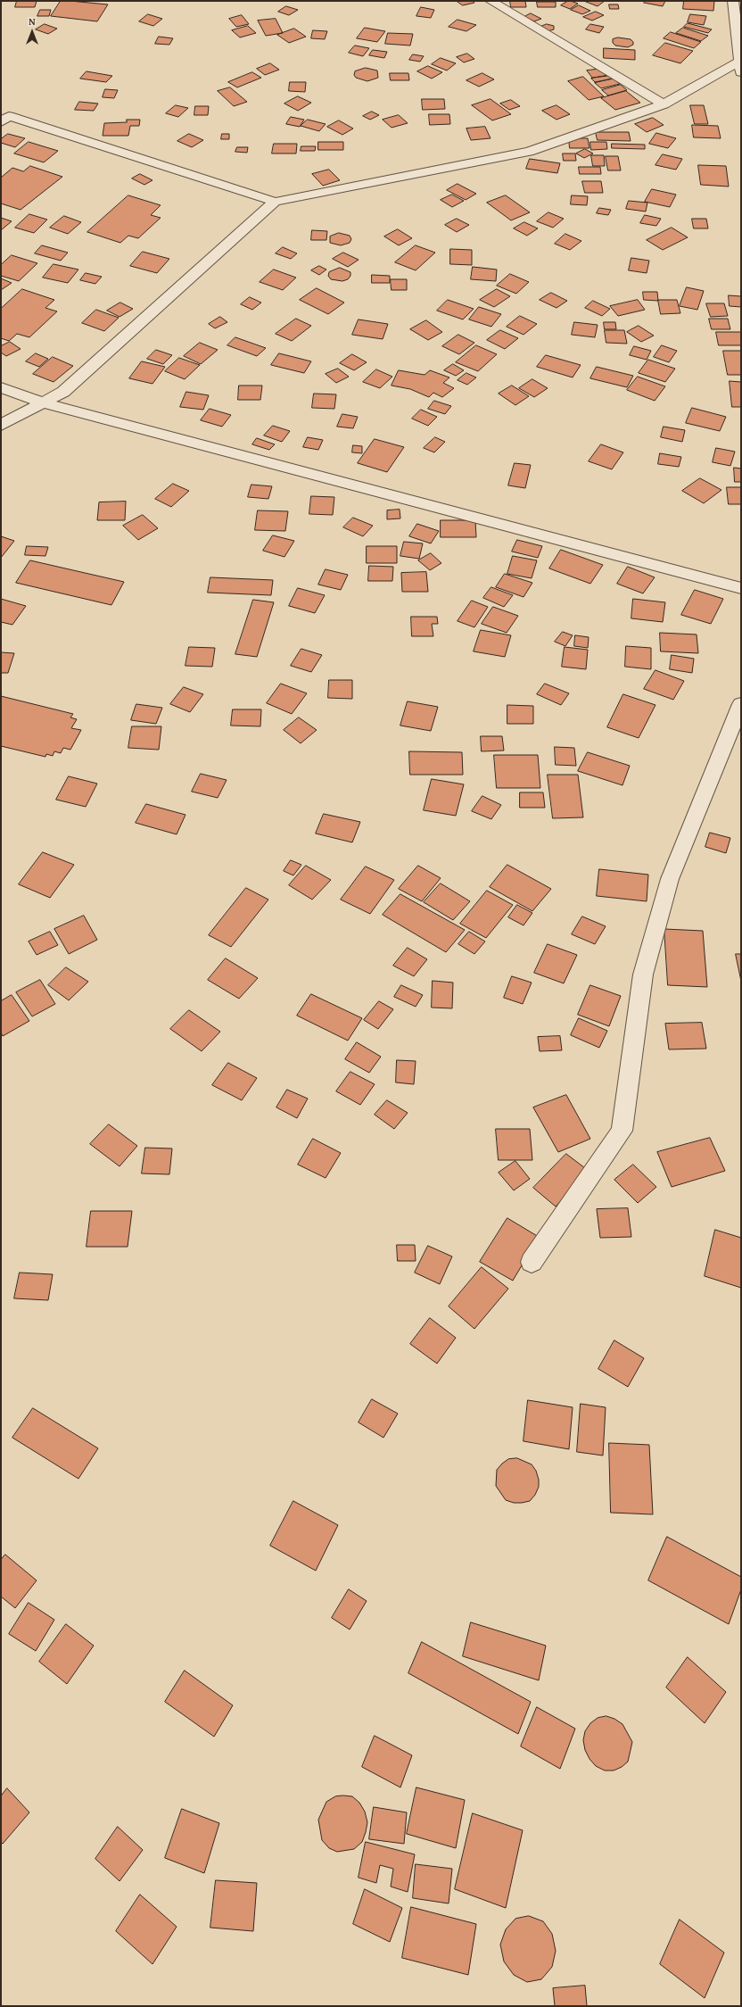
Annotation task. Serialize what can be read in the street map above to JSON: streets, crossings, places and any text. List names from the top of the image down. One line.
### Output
{"north":"top"}
